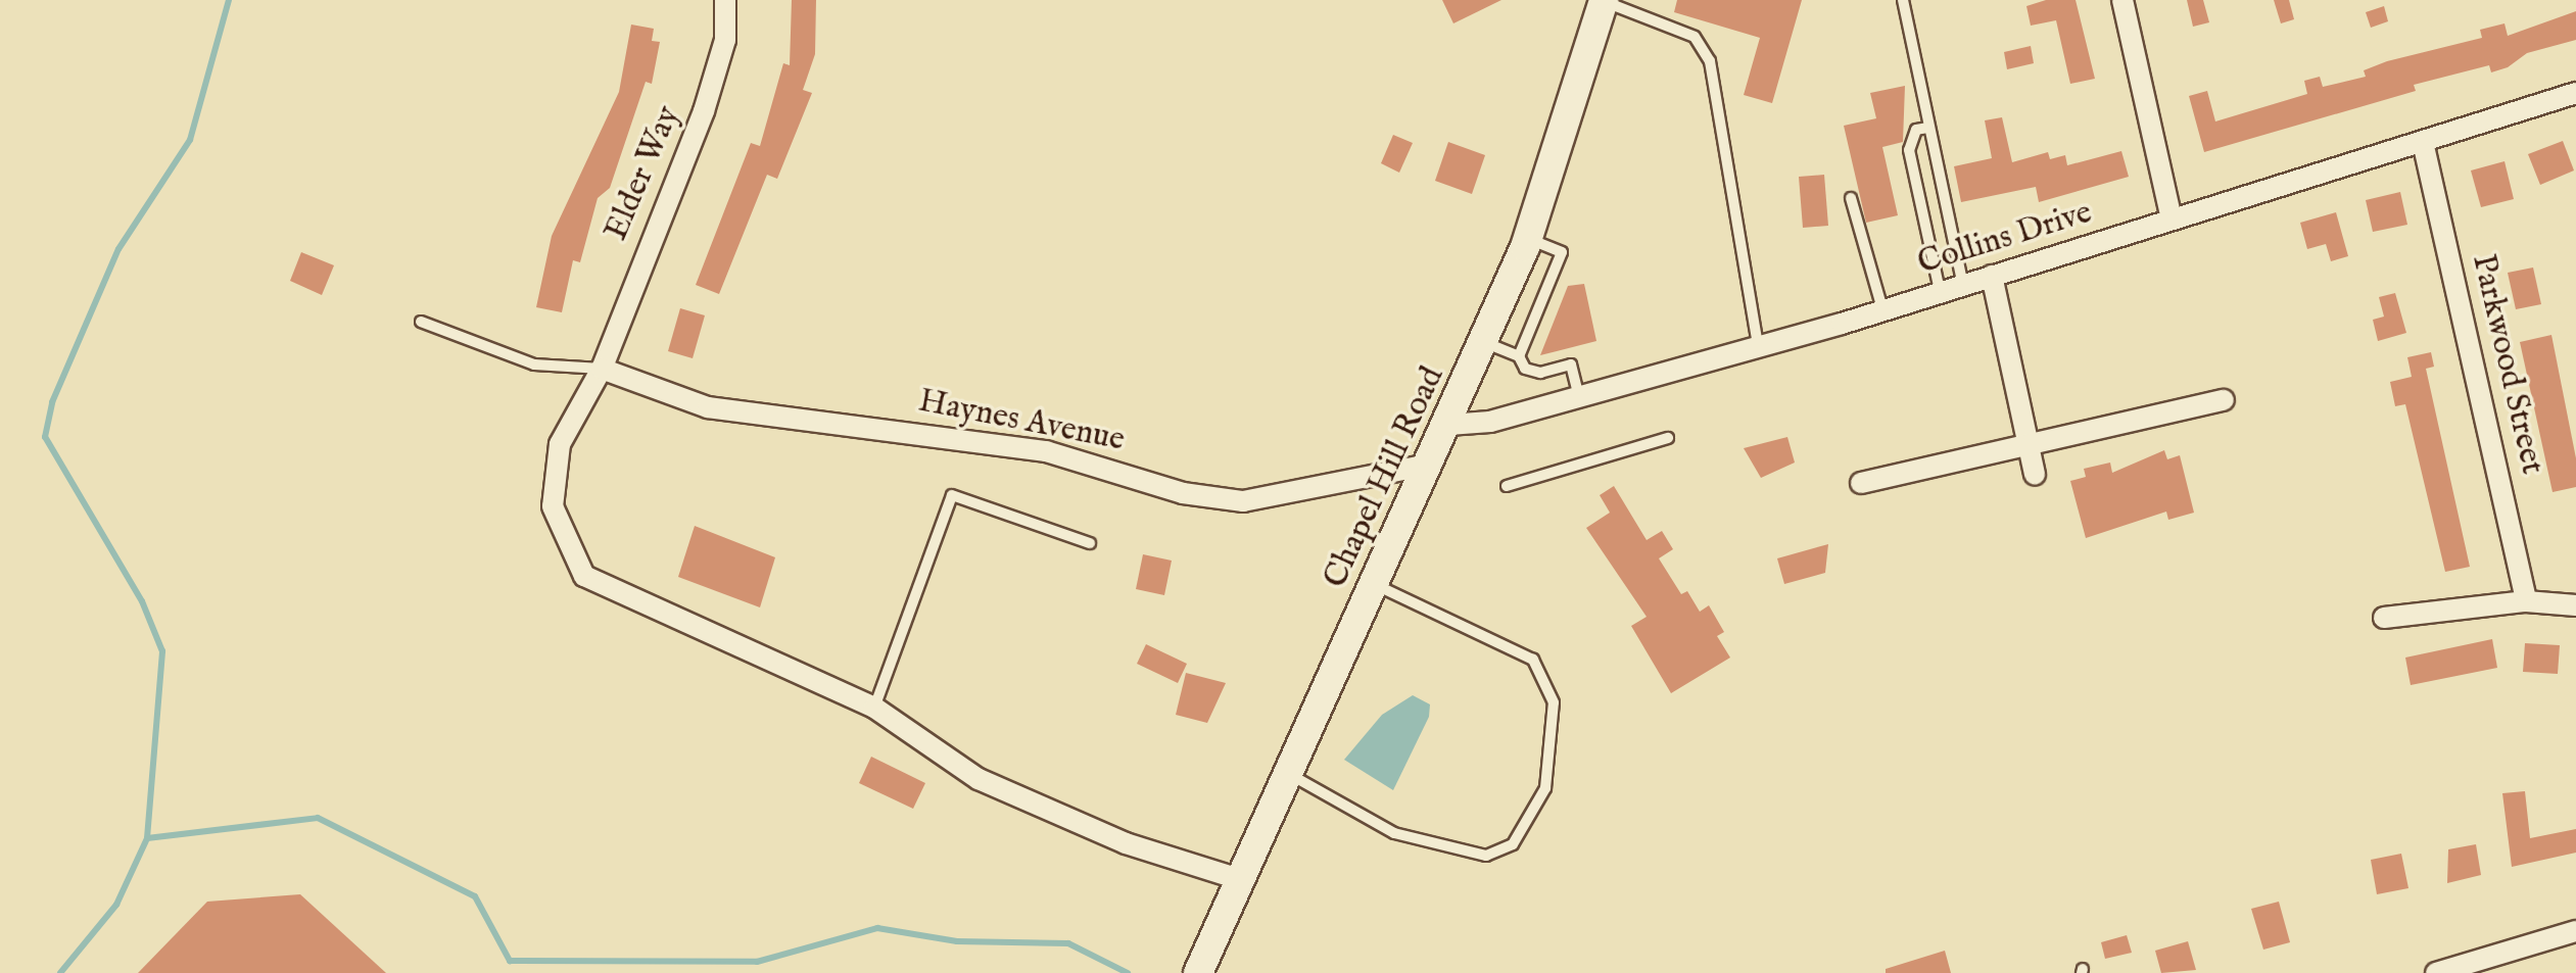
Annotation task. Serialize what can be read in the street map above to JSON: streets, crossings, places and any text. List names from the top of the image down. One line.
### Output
{"streets":{"main road":["Chapel Hill Road"],"street":["Elder Way","Collins Drive","Parkwood Street","Haynes Avenue"]},"crossings":[["Elder Way","Haynes Avenue"],["Elder Way","Chapel Hill Road"],["Collins Drive","Parkwood Street"],["Collins Drive","Chapel Hill Road"],["Haynes Avenue","Chapel Hill Road"]]}
